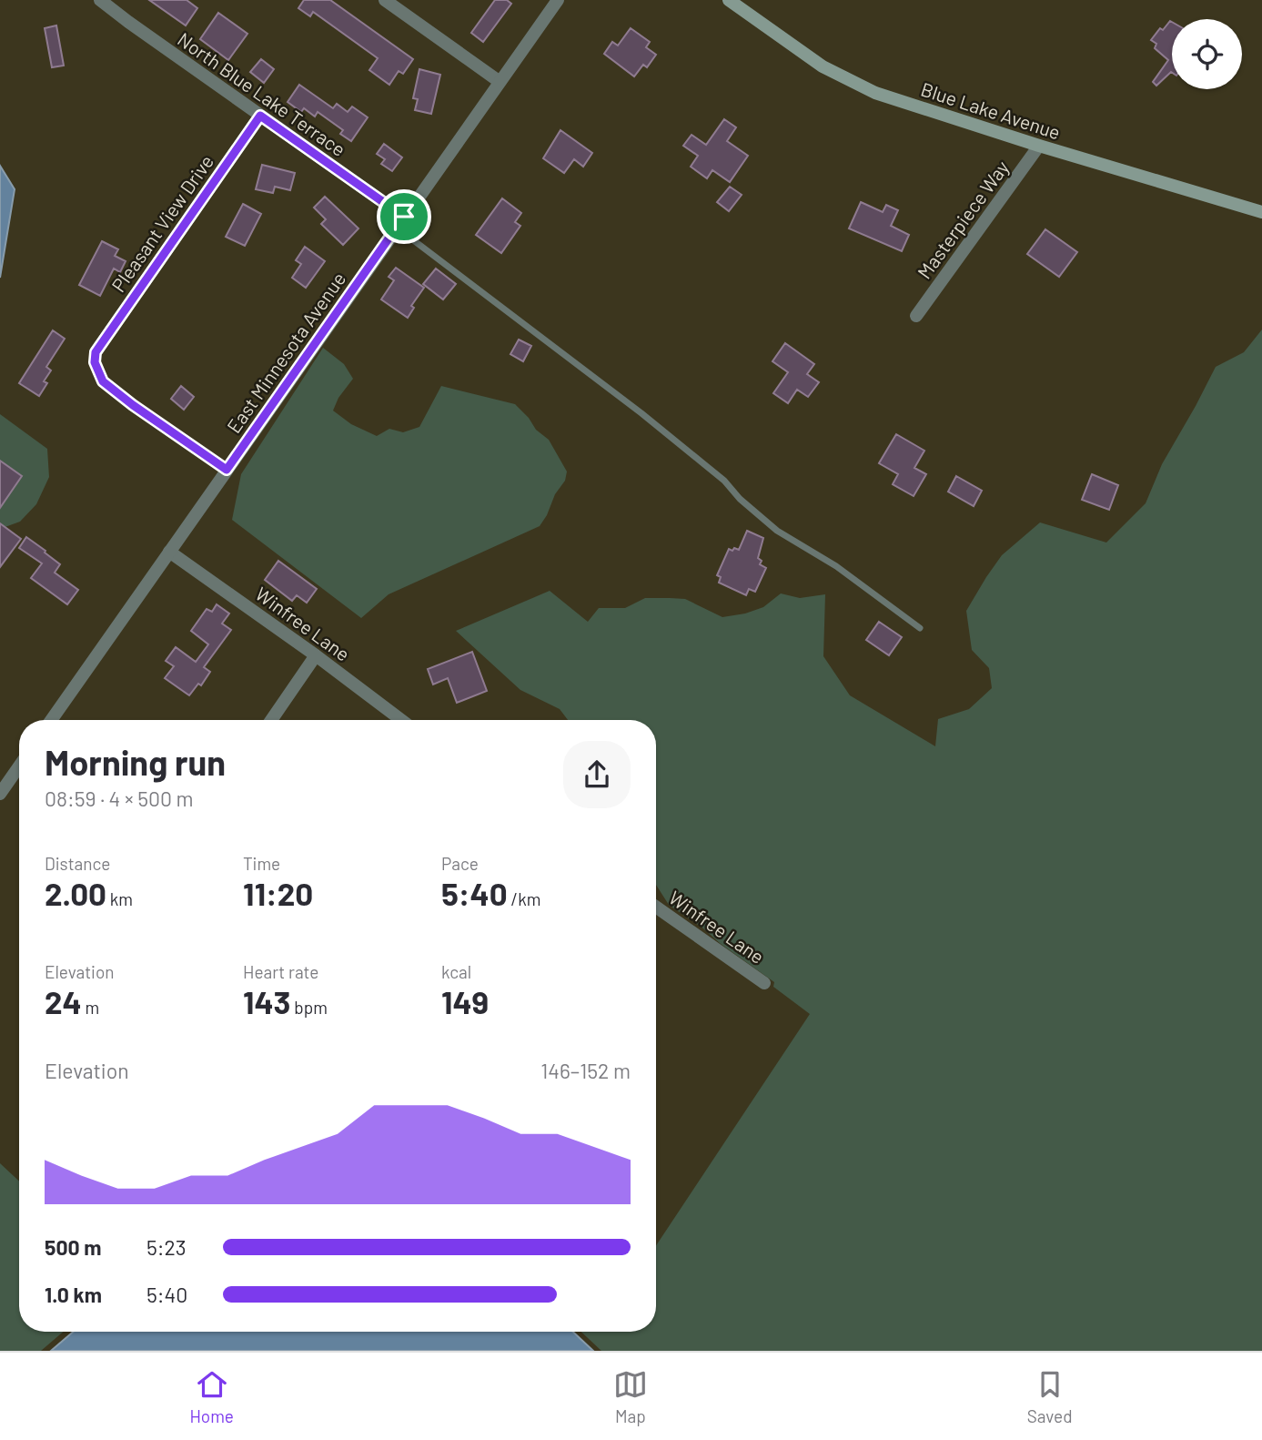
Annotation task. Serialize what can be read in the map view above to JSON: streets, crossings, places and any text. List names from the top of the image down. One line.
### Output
{"streets":{"main road":["Blue Lake Avenue"],"street":["North Blue Lake Terrace","Masterpiece Way","Pleasant View Drive","East Minnesota Avenue","Winfree Lane"]},"crossings":[["North Blue Lake Terrace","Pleasant View Drive"],["North Blue Lake Terrace","East Minnesota Avenue"],["Blue Lake Avenue","Masterpiece Way"],["East Minnesota Avenue","Winfree Lane"]],"page":{"heading":["Morning run","08:59 · 4 × 500 m"],"stats":[["Distance","2.00 km"],["Time","11:20"],["Pace","5:40 /km"],["Elevation","24 m"],["Heart rate","143 bpm"],["kcal","149"]],"chart":["Elevation","146–152 m"],"list":[{"name":"500 m","note":"5:23"},{"name":"1.0 km","note":"5:40"}],"tabs":["Home","Map","Saved"]}}
